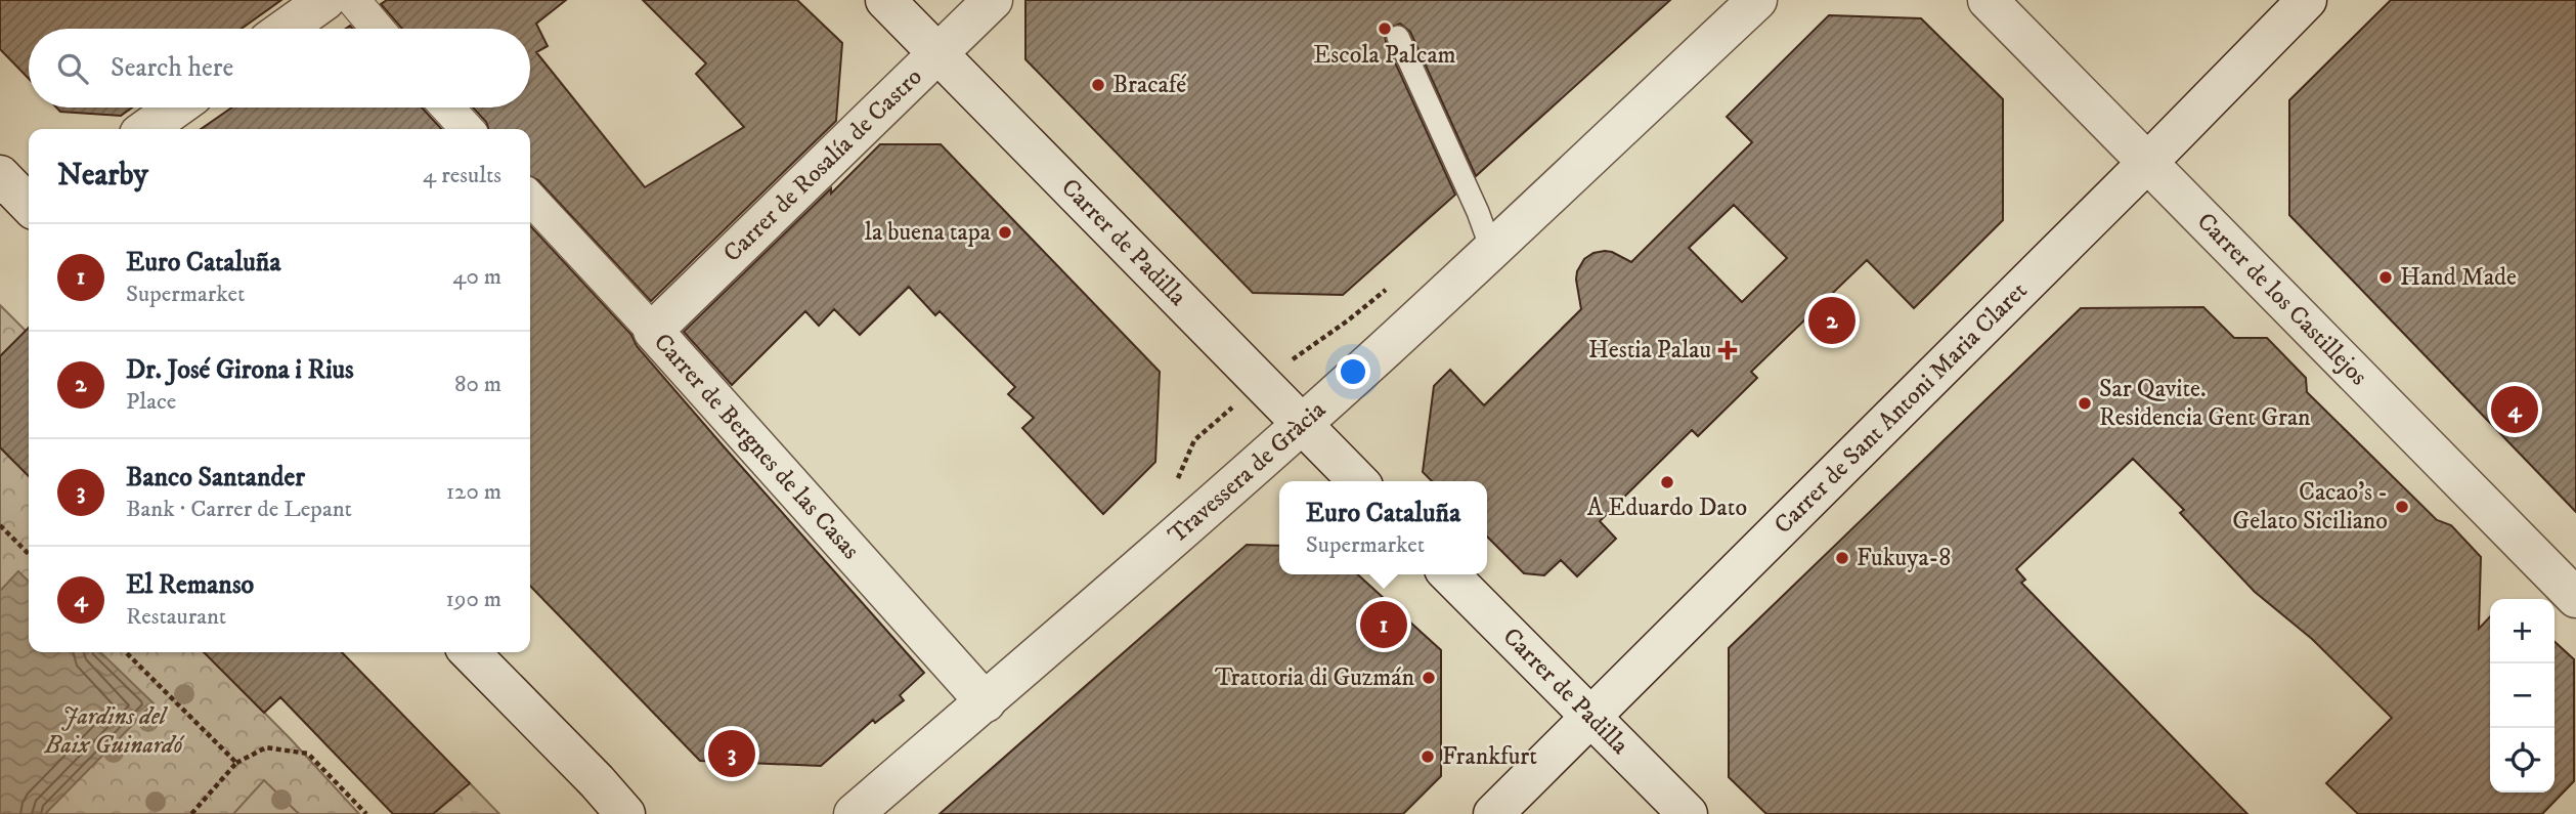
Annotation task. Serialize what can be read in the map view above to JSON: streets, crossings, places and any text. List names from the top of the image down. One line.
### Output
{"streets":{"street":["Carrer de Rosalía de Castro","Carrer de Padilla","Carrer de los Castillejos","Carrer de Sant Antoni Maria Claret","Carrer de Bergnes de las Casas","Travessera de Gràcia"]},"crossings":[["Carrer de Rosalía de Castro","Carrer de Padilla"],["Carrer de Rosalía de Castro","Carrer de Bergnes de las Casas"],["Carrer de Padilla","Carrer de Sant Antoni Maria Claret"],["Carrer de Padilla","Travessera de Gràcia"],["Carrer de los Castillejos","Carrer de Sant Antoni Maria Claret"],["Carrer de Bergnes de las Casas","Travessera de Gràcia"]],"parks":["Jardins del Baix Guinardó"],"places":{"other":["Escola Palcam","Bracafé","la buena tapa","Hand Made","Sar Qavite. Residencia Gent Gran","A Eduardo Dato","Cacao's - Gelato Siciliano","Fukuya-8","Trattoria di Guzmán","Frankfurt"],"health":["Hestia Palau"]},"page":{"search":"Search here","heading":["Nearby","4 results"],"list":[{"mark":"1","name":"Euro Cataluña","note":"Supermarket","value":"40 m"},{"mark":"2","name":"Dr. José Girona i Rius","note":"Place","value":"80 m"},{"mark":"3","name":"Banco Santander","note":"Bank · Carrer de Lepant","value":"120 m"},{"mark":"4","name":"El Remanso","note":"Restaurant","value":"190 m"}],"pins":["2","4","1","3"],"popup":["Euro Cataluña","Supermarket"],"map_buttons":["+","−"]}}
